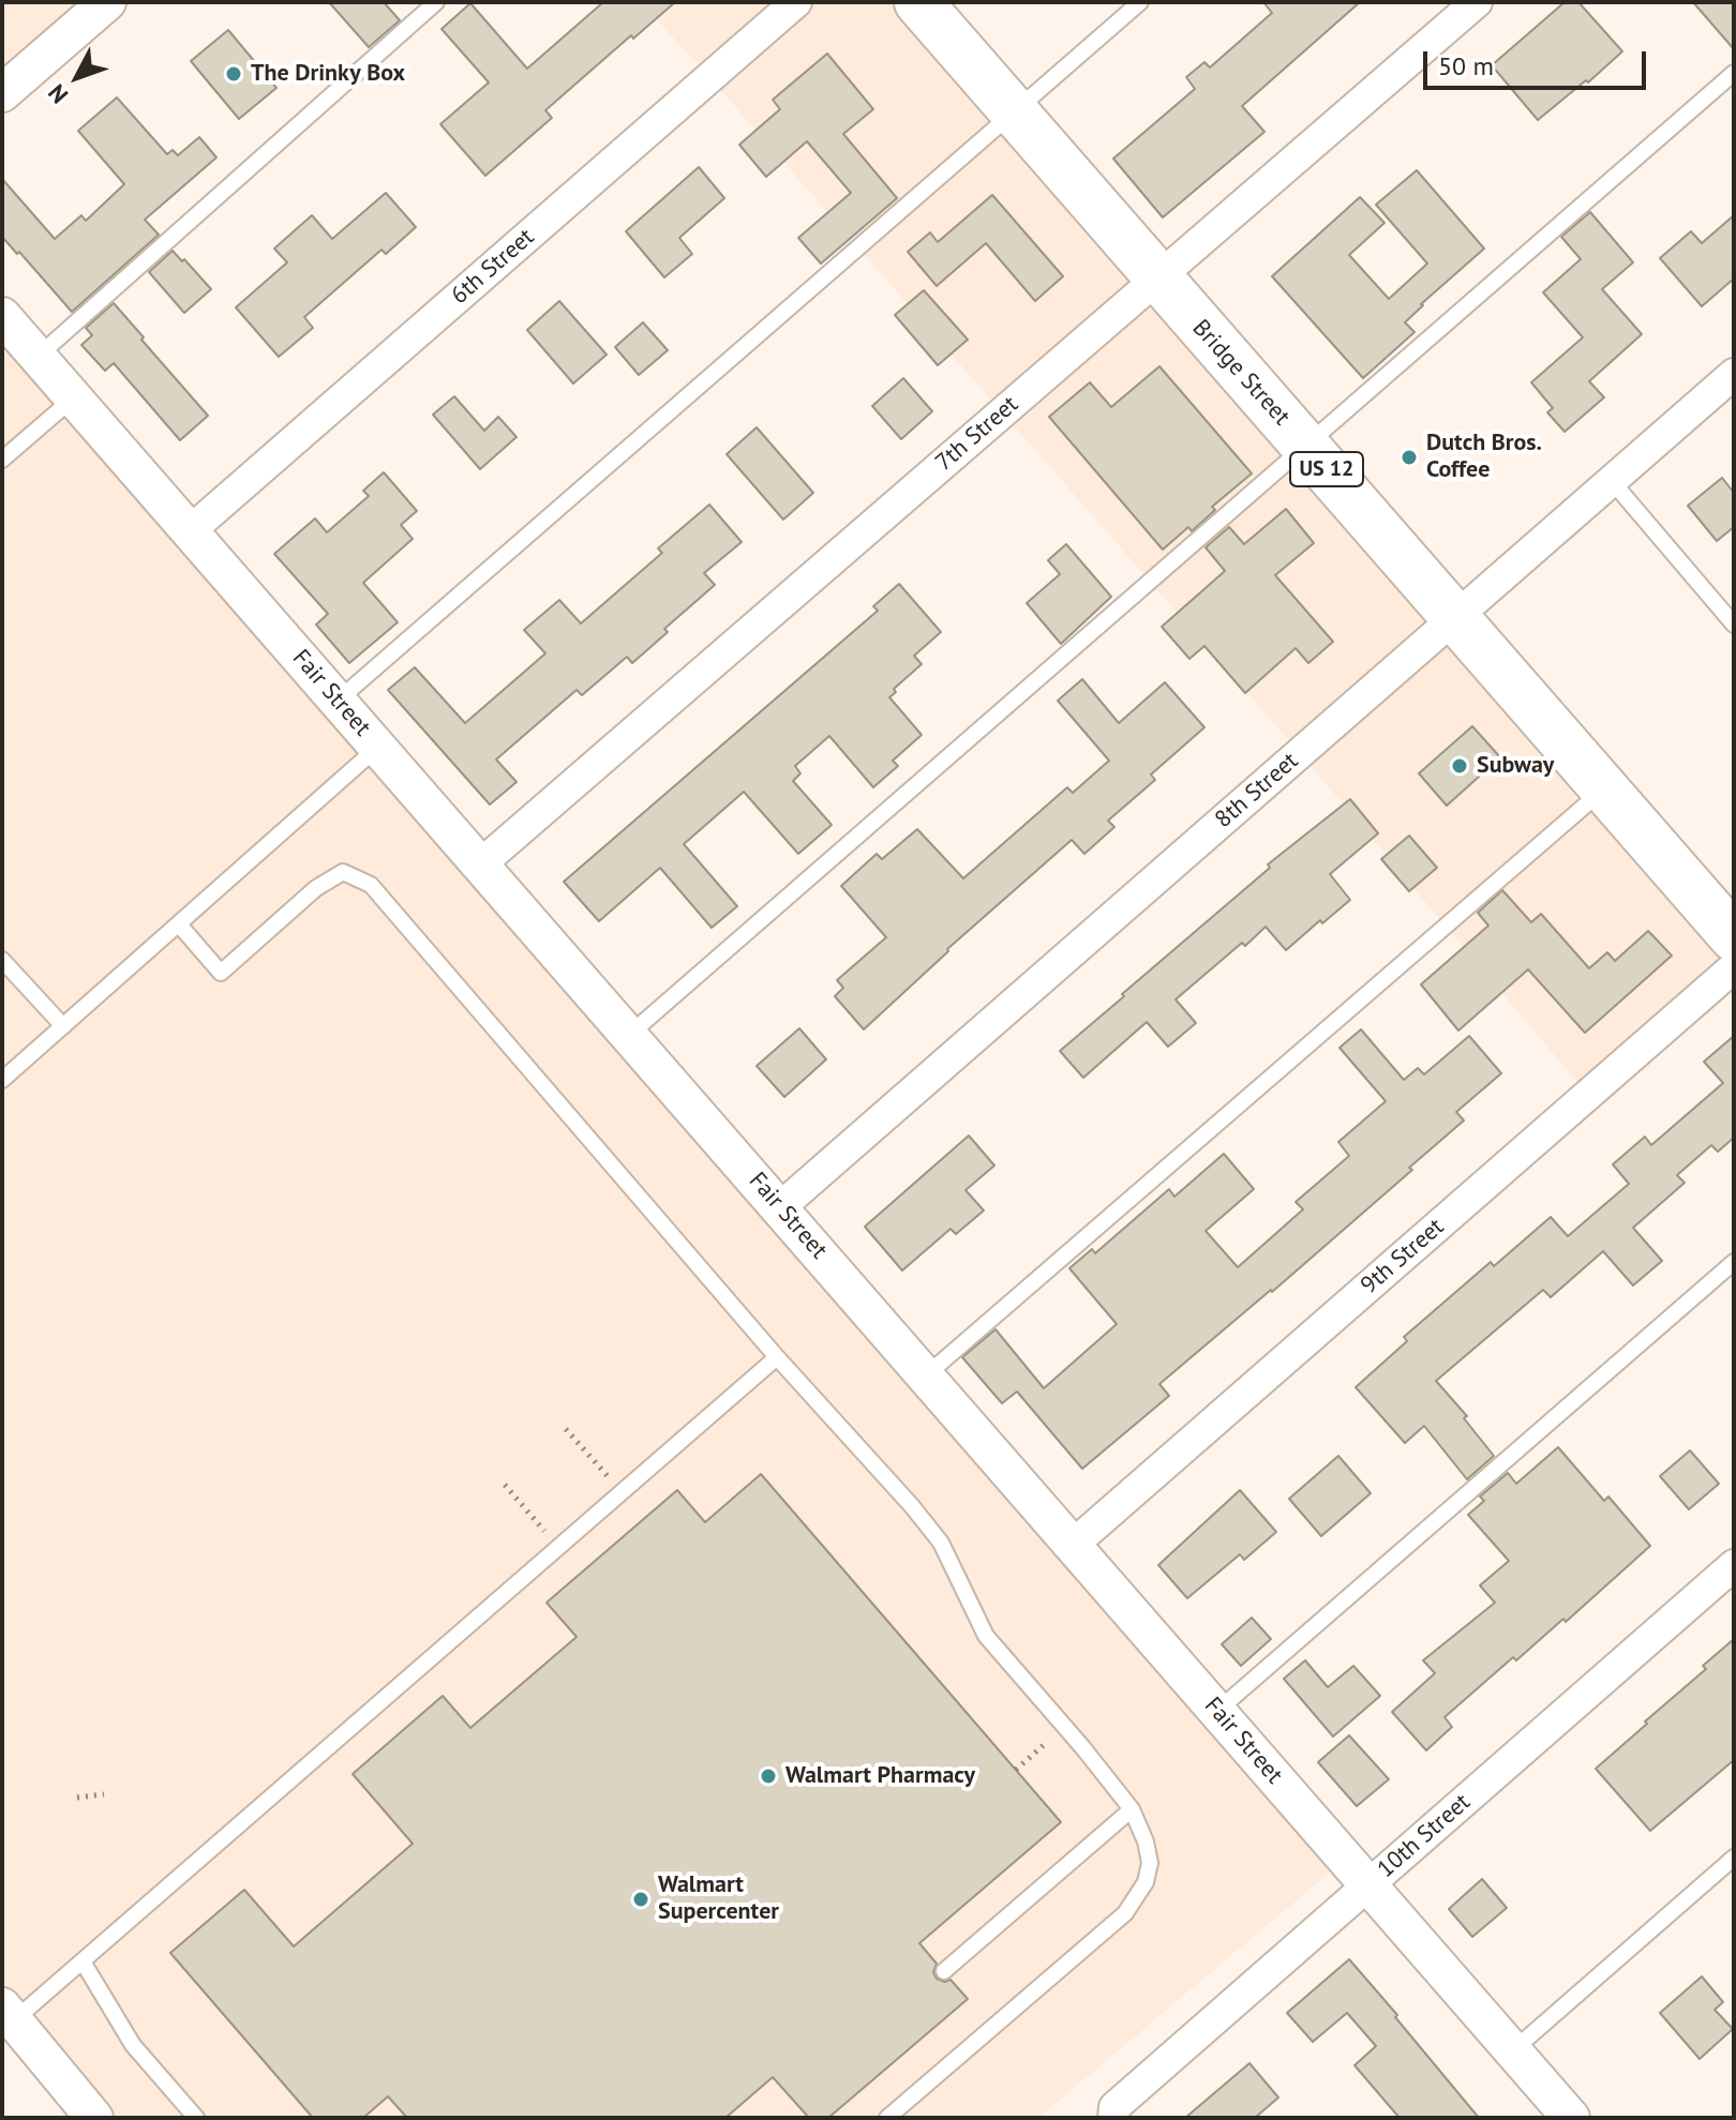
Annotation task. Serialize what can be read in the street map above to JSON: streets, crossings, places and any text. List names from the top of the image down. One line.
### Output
{"streets":{"highway":["Bridge Street","US 12"],"street":["6th Street","7th Street","Fair Street","8th Street","9th Street","10th Street"]},"crossings":[["6th Street","Fair Street"],["Bridge Street","7th Street"],["Bridge Street","8th Street"],["7th Street","Fair Street"],["Fair Street","8th Street"],["Fair Street","9th Street"],["Fair Street","10th Street"]],"places":["The Drinky Box","Dutch Bros. Coffee","Subway","Walmart Pharmacy","Walmart Supercenter"],"scale_bar":"50 m","north":"bottom left"}
